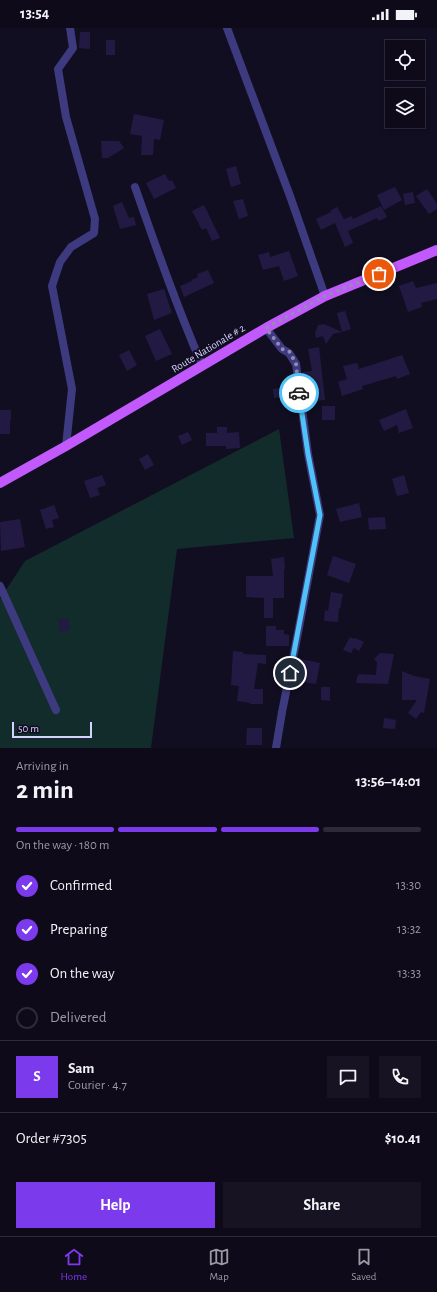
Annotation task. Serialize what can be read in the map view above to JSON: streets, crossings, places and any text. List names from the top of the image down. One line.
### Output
{"streets":{"main road":["Route Nationale # 2"]},"scale_bar":"50 m","page":{"status":"13:54","scale":"50 m","heading":["2 min","Arriving in","13:56–14:01"],"panel":["Sam","Courier · 4.7","Order #7305","$10.41"],"bar":"On the way · 180 m","list":[["Confirmed","13:30"],["Preparing","13:32"],["On the way","13:33"],"Delivered"],"round":"S","buttons":["Help","Share"],"tabs":["Home","Map","Saved"]}}
